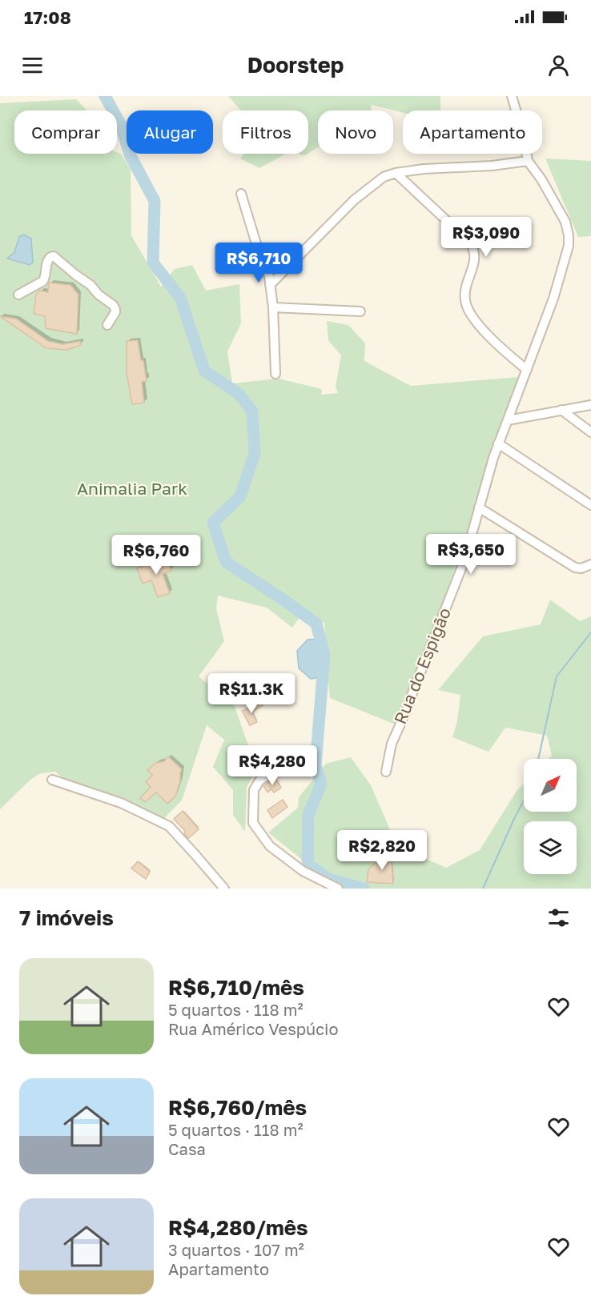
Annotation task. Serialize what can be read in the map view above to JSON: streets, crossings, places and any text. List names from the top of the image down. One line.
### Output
{"streets":{"street":["Rua do Espigão"]},"parks":["Animalia Park"],"north":"top right","page":{"status":"17:08","header":"Doorstep","chip":["Comprar","Alugar","Filtros","Novo","Apartamento"],"price":["R$3,090","R$6,710","R$3,650","R$6,760","R$11.3K","R$4,280","R$2,820"],"heading":"7 imóveis","list":[{"name":"R$6,710/mês","note":"5 quartos · 118 m² · Rua Américo Vespúcio"},{"name":"R$6,760/mês","note":"5 quartos · 118 m² · Casa"},{"name":"R$4,280/mês","note":"3 quartos · 107 m² · Apartamento"}]}}
